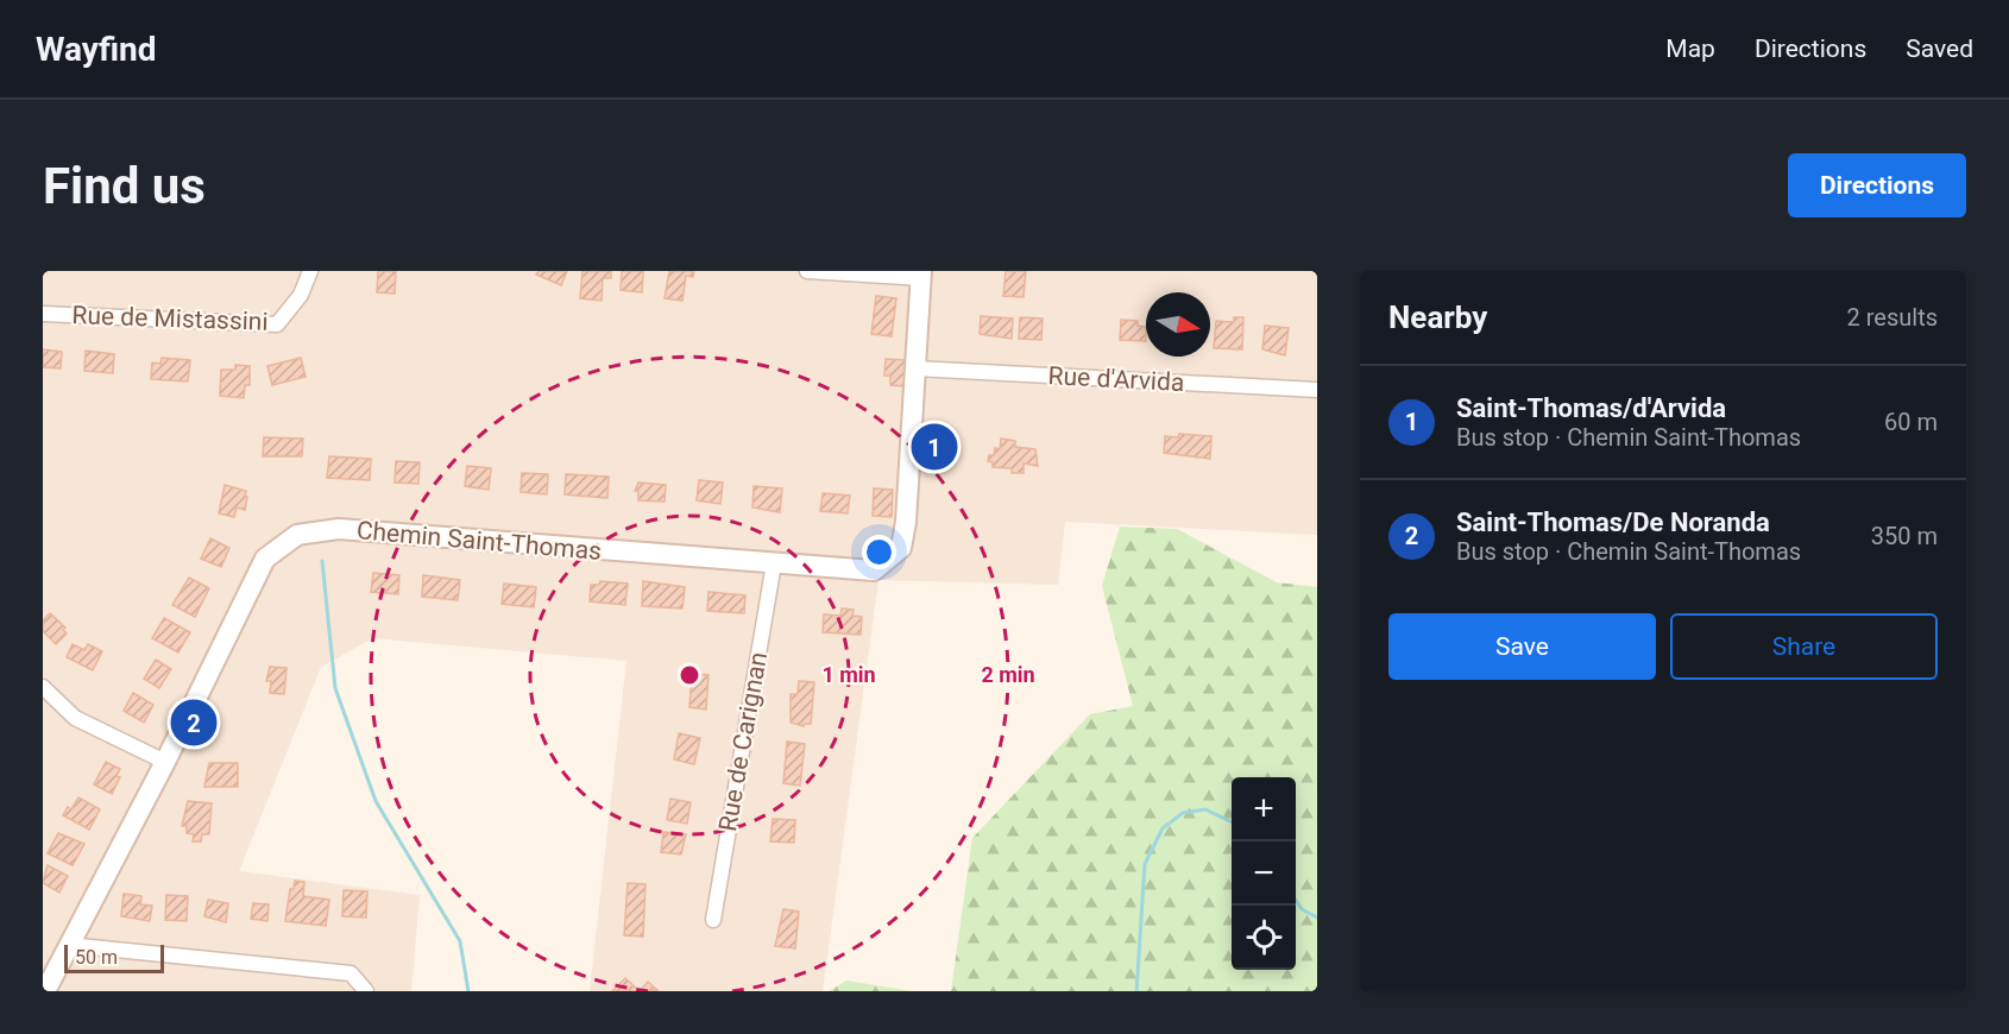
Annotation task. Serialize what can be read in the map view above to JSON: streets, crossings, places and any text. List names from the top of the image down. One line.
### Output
{"streets":{"street":["Rue de Mistassini","Rue d'Arvida","Chemin Saint-Thomas","Rue de Carignan"]},"crossings":[["Rue d'Arvida","Chemin Saint-Thomas"],["Chemin Saint-Thomas","Rue de Carignan"]],"scale_bar":"50 m","north":"right","page":{"header":"Wayfind","nav":["Map","Directions","Saved"],"buttons":["Directions",["Save","Share"]],"title":"Find us","heading":["Nearby","2 results"],"list":[{"mark":"1","name":"Saint-Thomas/d'Arvida","note":"Bus stop · Chemin Saint-Thomas","value":"60 m"},{"mark":"2","name":"Saint-Thomas/De Noranda","note":"Bus stop · Chemin Saint-Thomas","value":"350 m"}],"pins":["1","2"],"map_buttons":["+","−"],"scale":"50 m"},"rings":["1 min","2 min"]}
